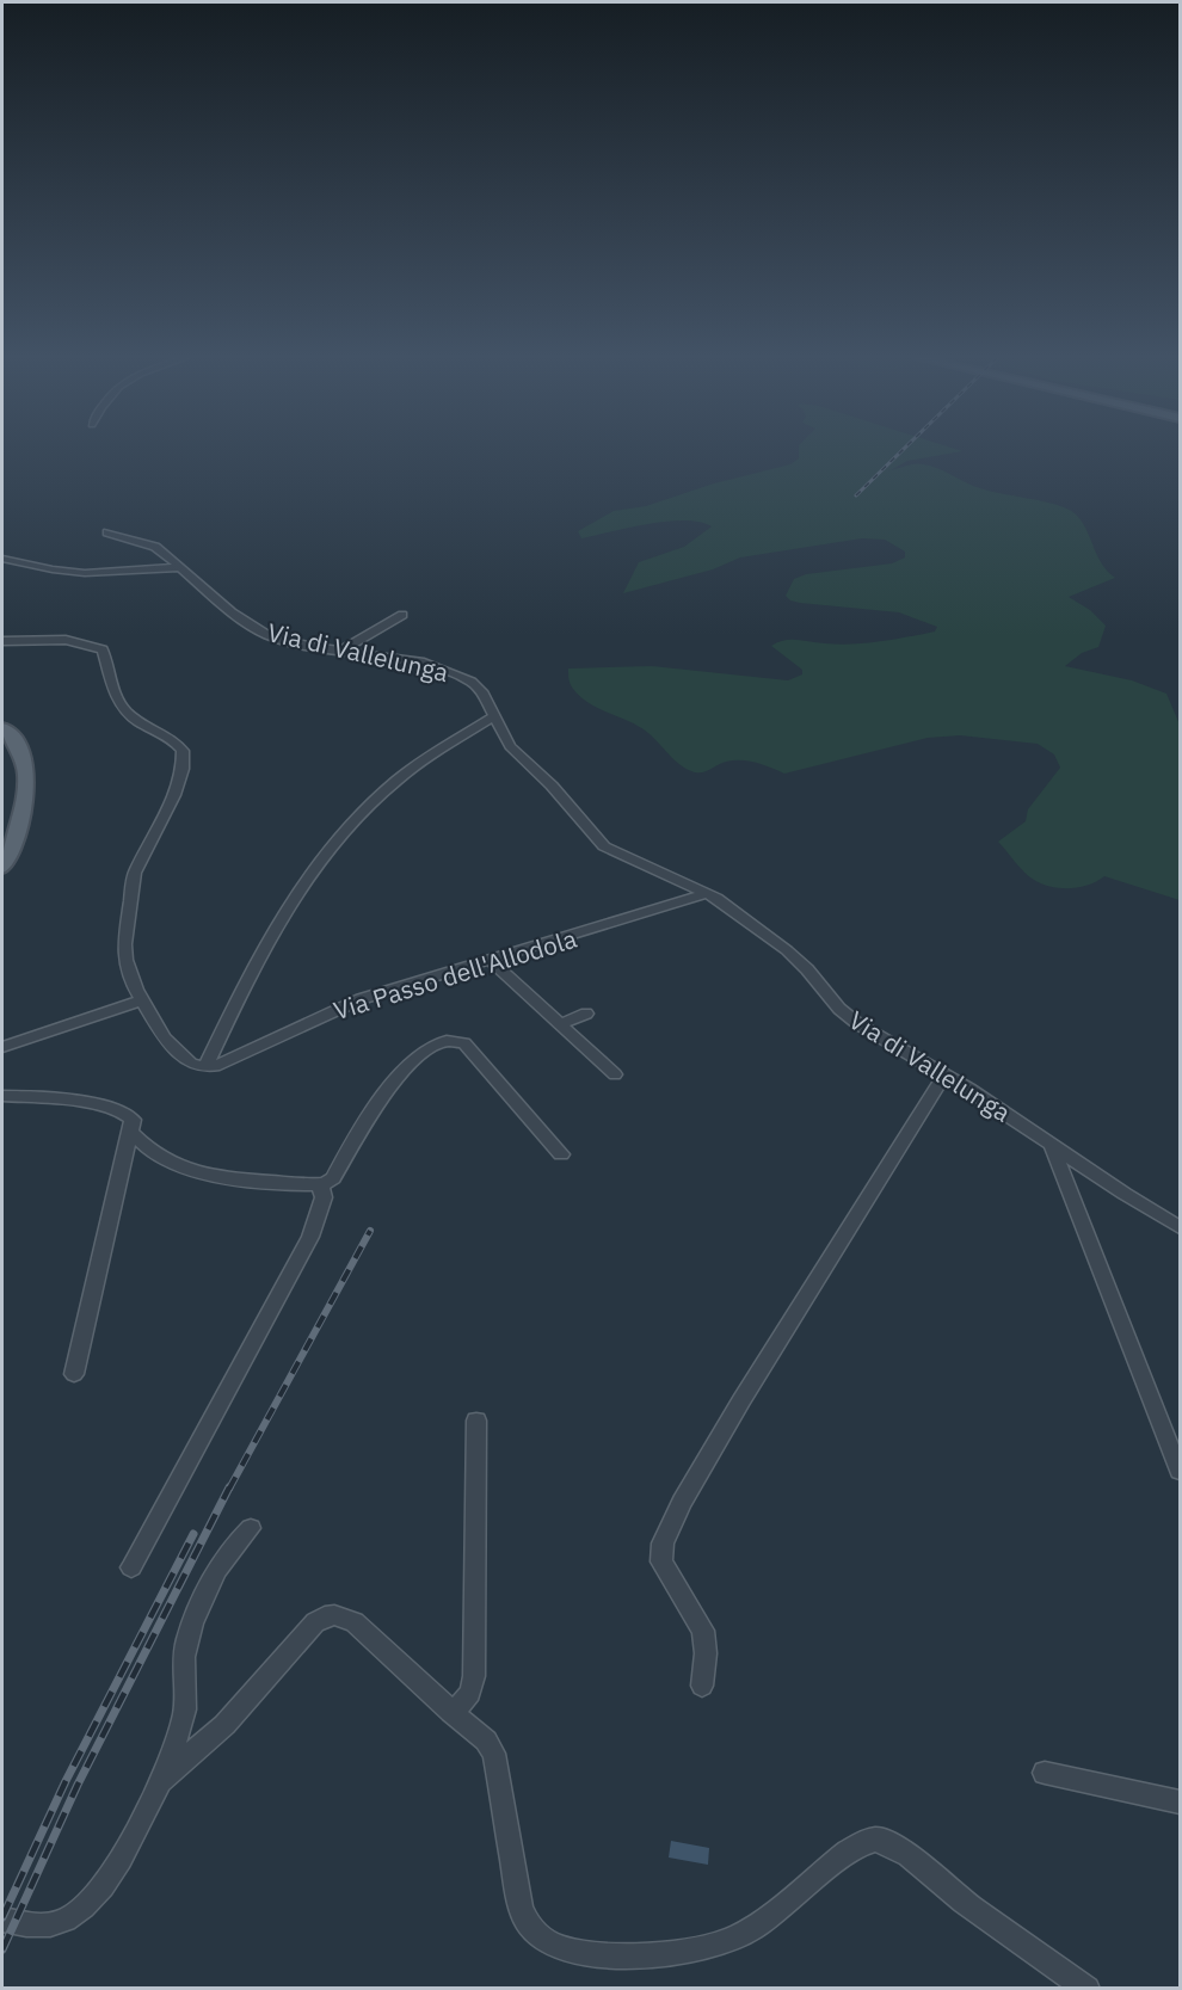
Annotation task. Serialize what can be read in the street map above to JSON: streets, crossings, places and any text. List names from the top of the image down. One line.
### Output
{"streets":{"street":["Via di Vallelunga","Via Passo dell'Allodola"]},"crossings":[["Via di Vallelunga","Via Passo dell'Allodola"]]}
